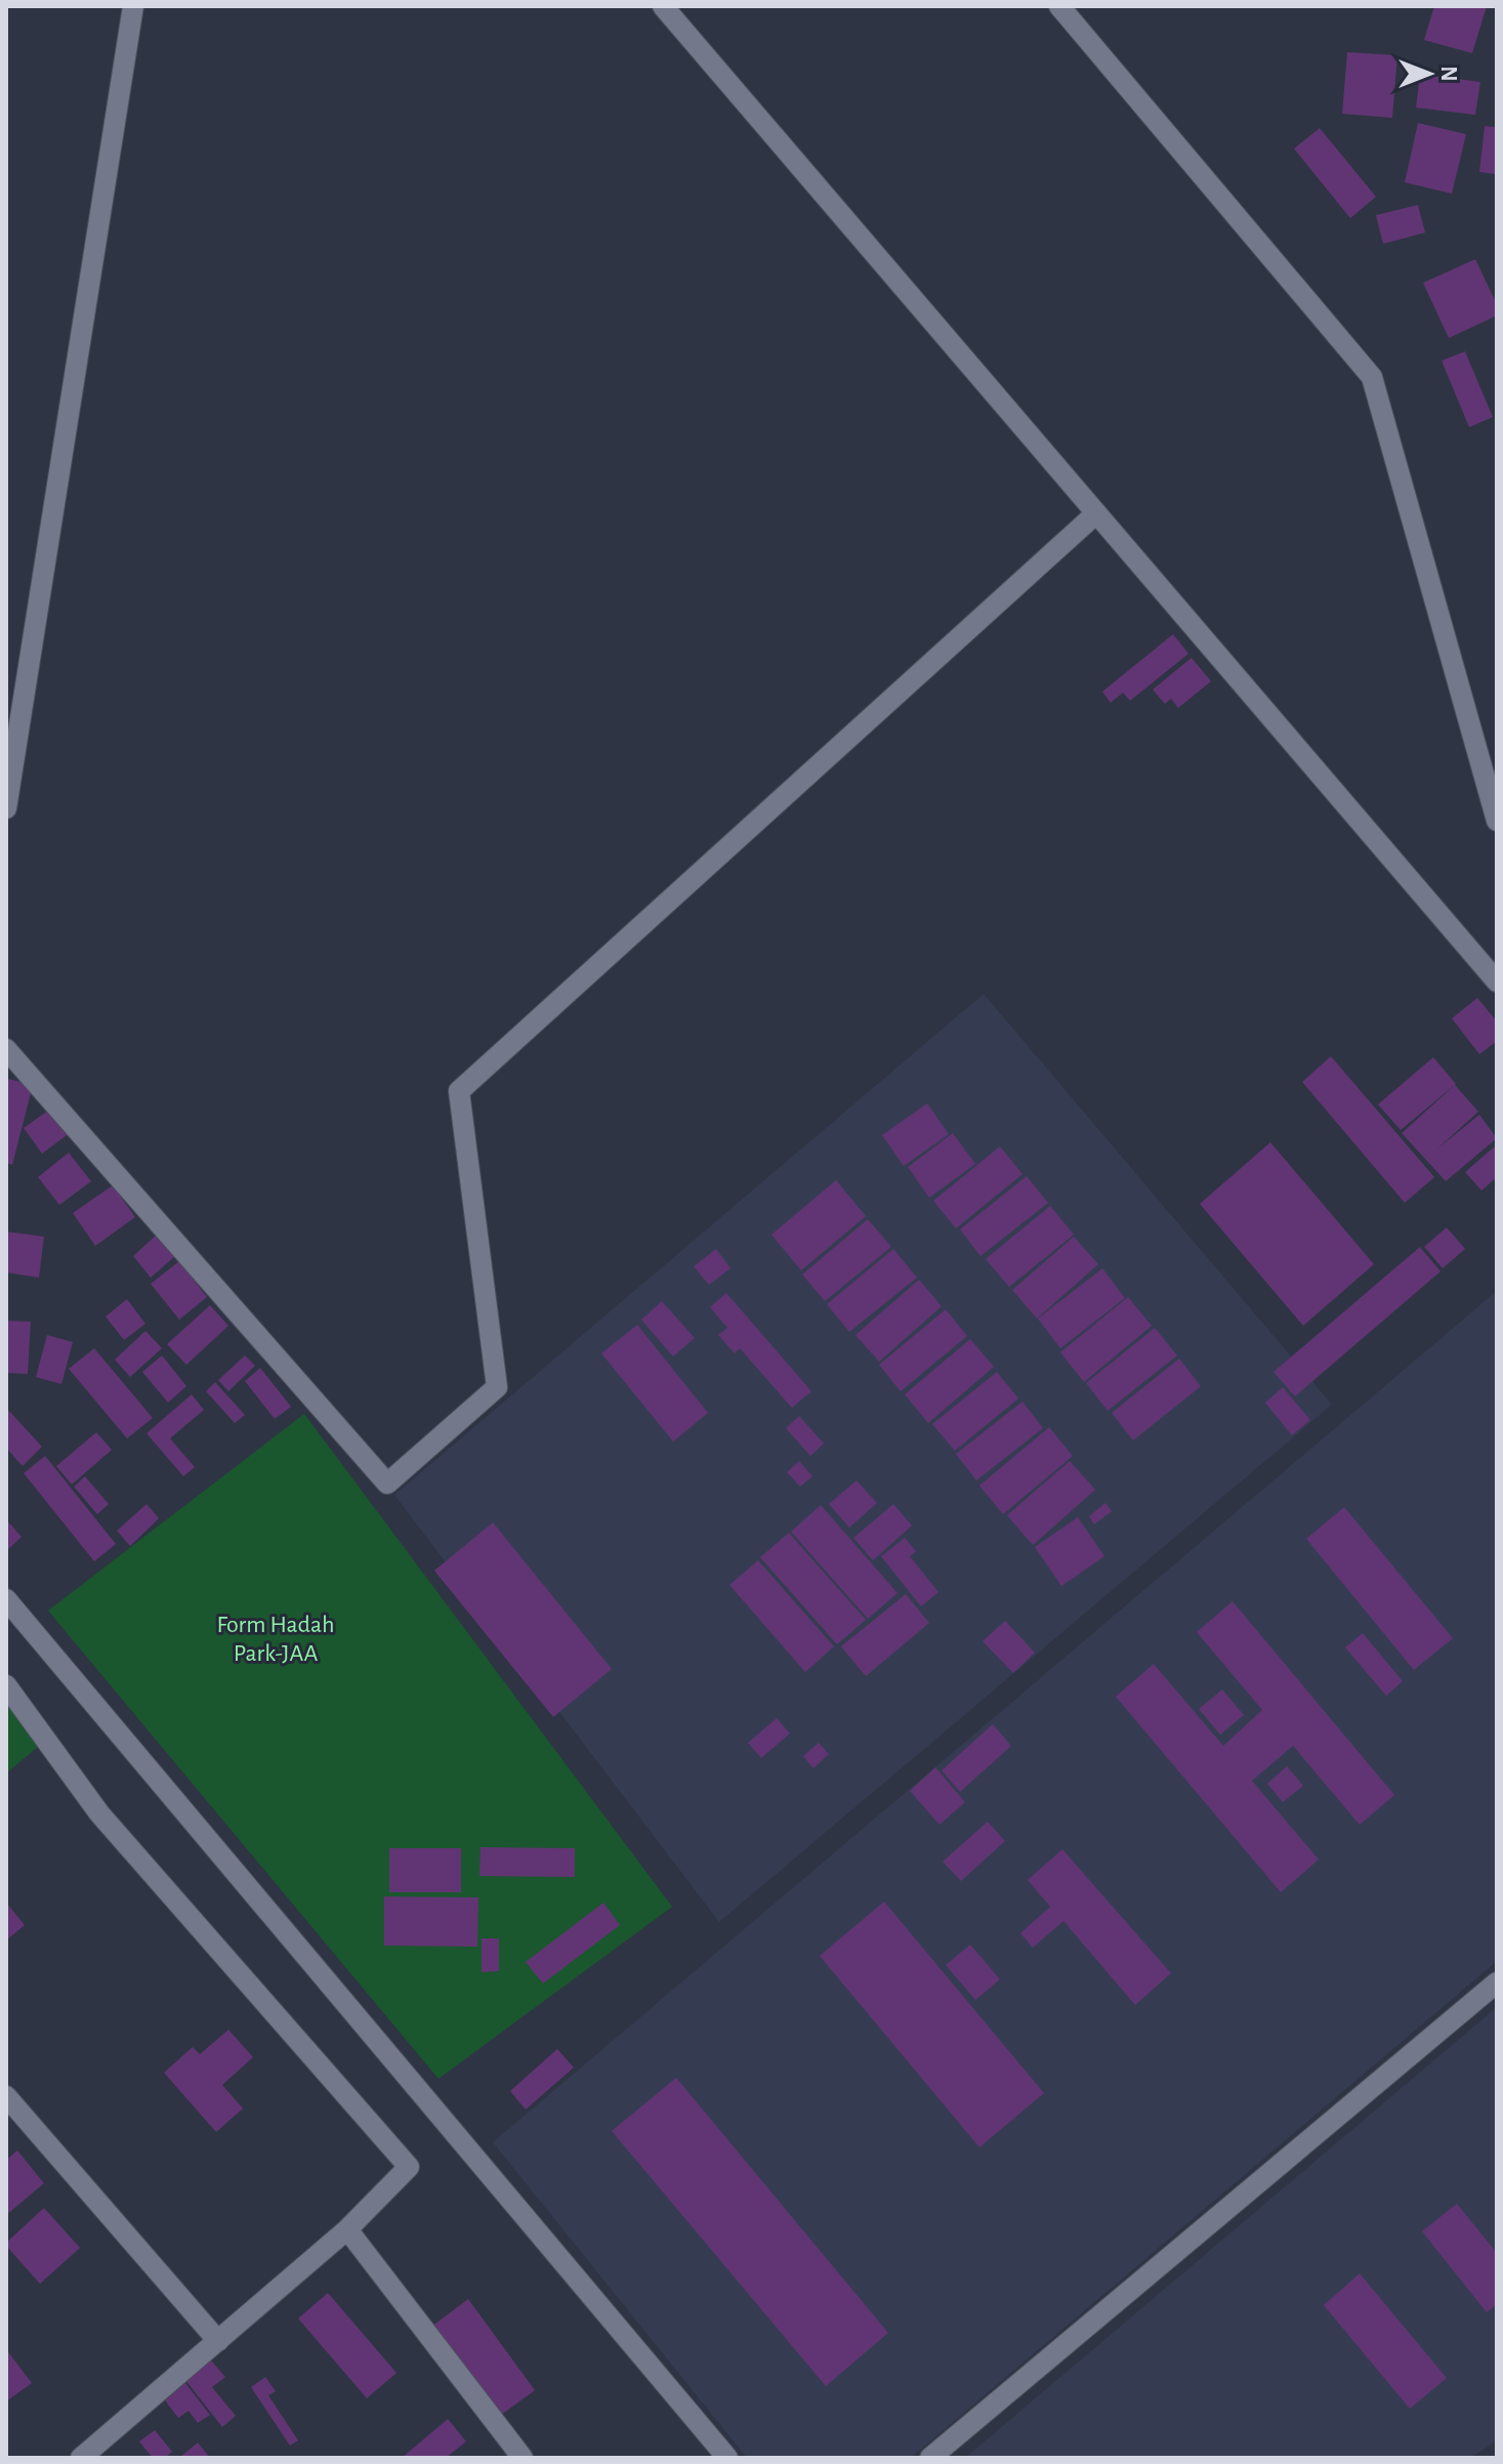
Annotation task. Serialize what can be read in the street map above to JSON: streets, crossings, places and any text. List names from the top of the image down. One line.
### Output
{"parks":["Form Hadah Park-JAA"],"north":"right"}
